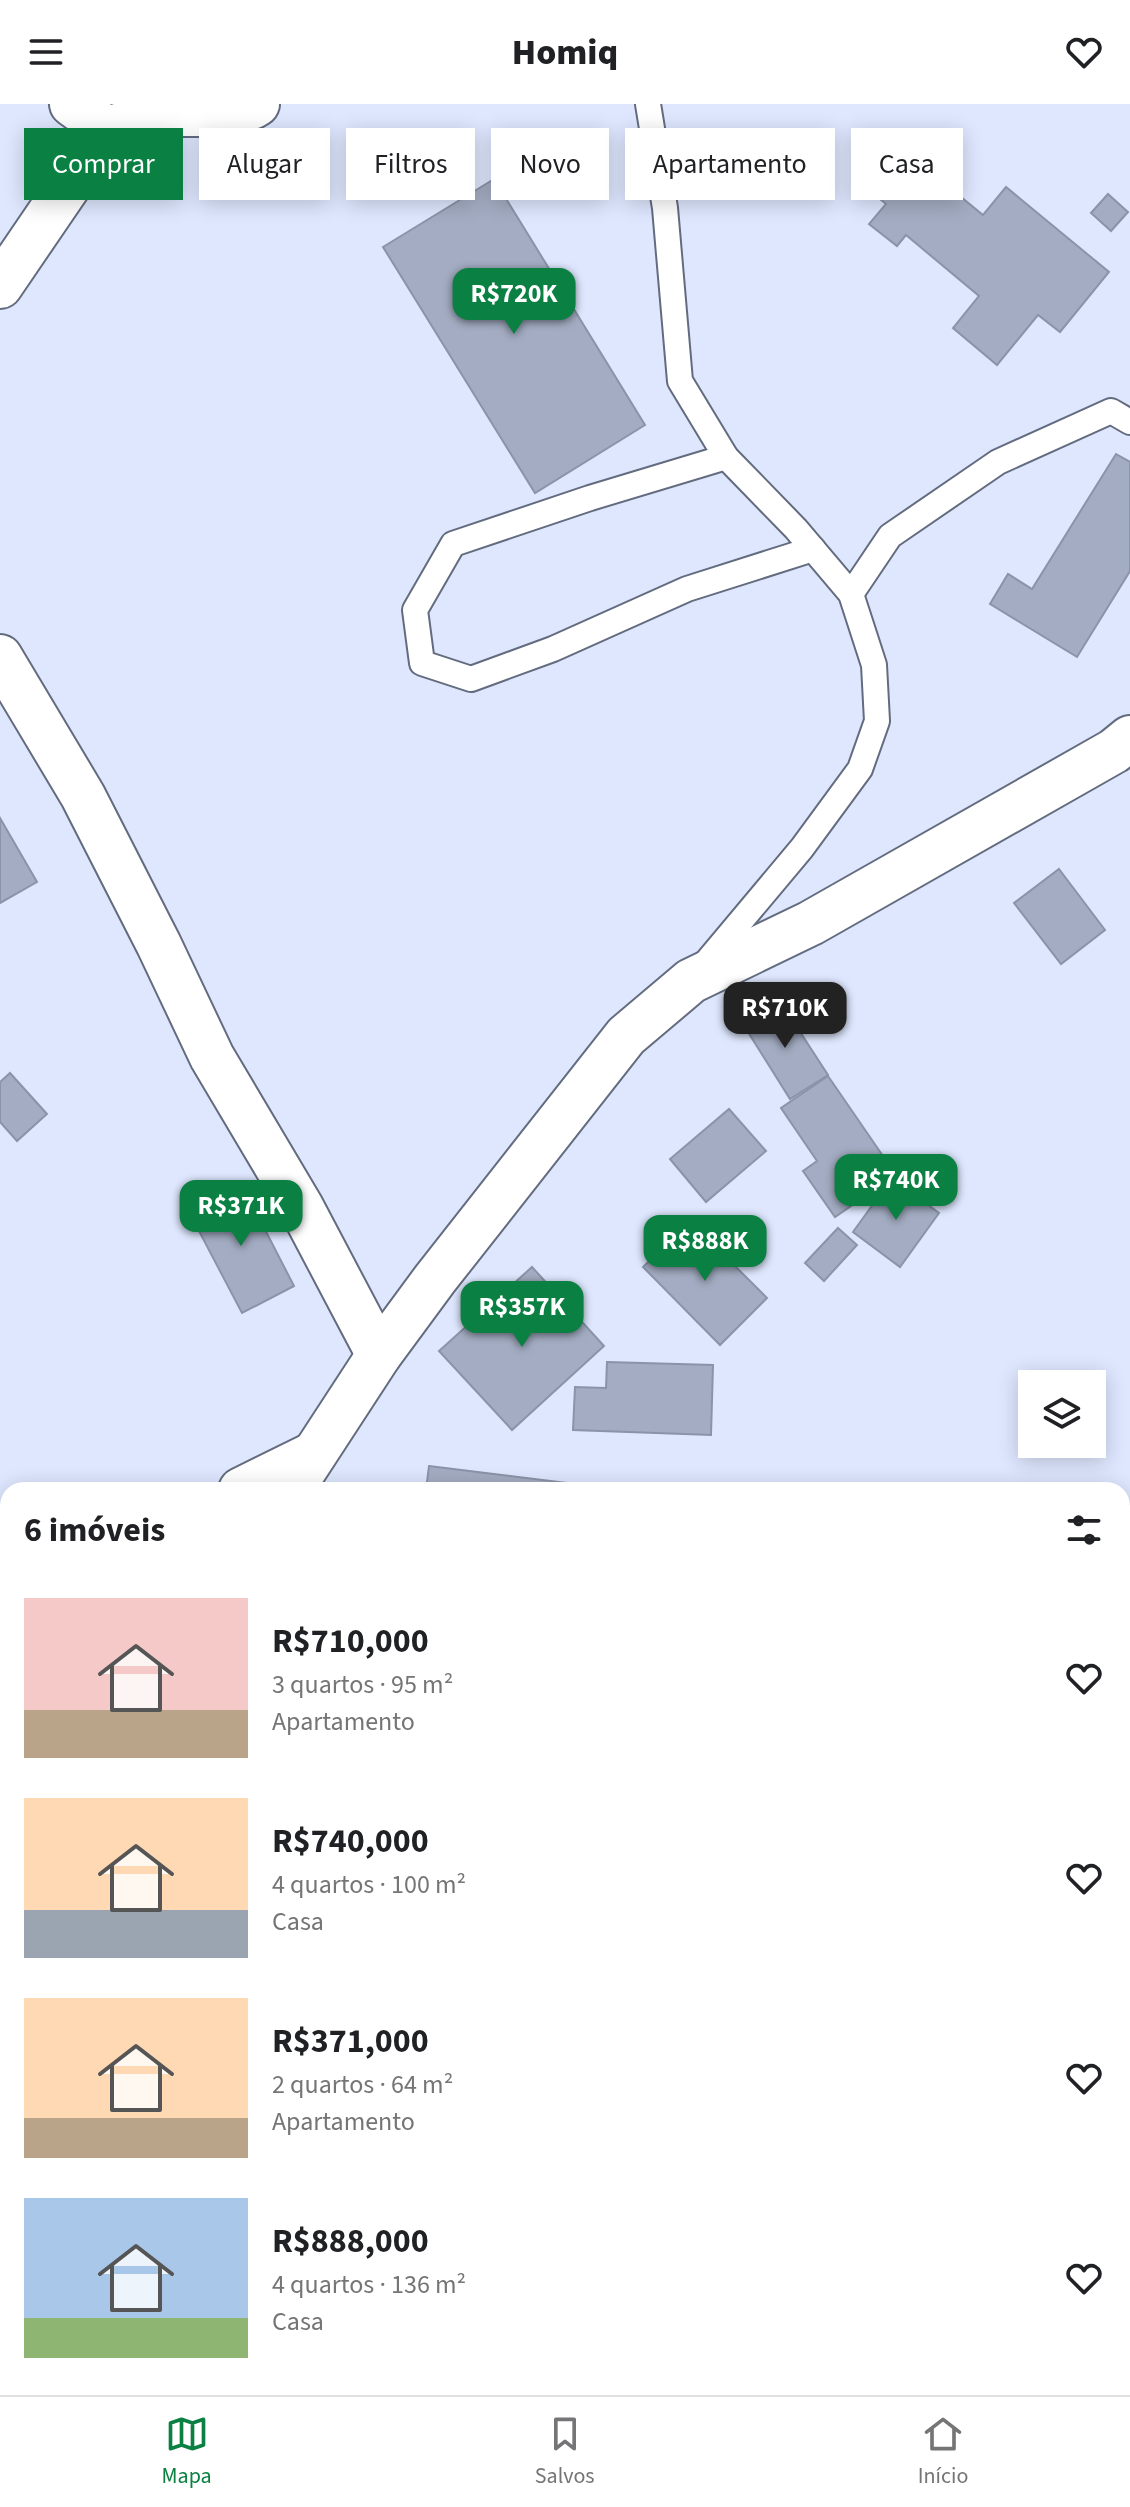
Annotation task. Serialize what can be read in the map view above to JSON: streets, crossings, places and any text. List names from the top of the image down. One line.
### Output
{"page":{"header":"Homiq","chip":["Comprar","Alugar","Filtros","Novo","Apartamento","Casa"],"price":["R$720K","R$710K","R$740K","R$371K","R$888K","R$357K"],"heading":"6 imóveis","list":[{"name":"R$710,000","note":"3 quartos · 95 m² · Apartamento"},{"name":"R$740,000","note":"4 quartos · 100 m² · Casa"},{"name":"R$371,000","note":"2 quartos · 64 m² · Apartamento"},{"name":"R$888,000","note":"4 quartos · 136 m² · Casa"}],"tabs":["Mapa","Salvos","Início"]}}
